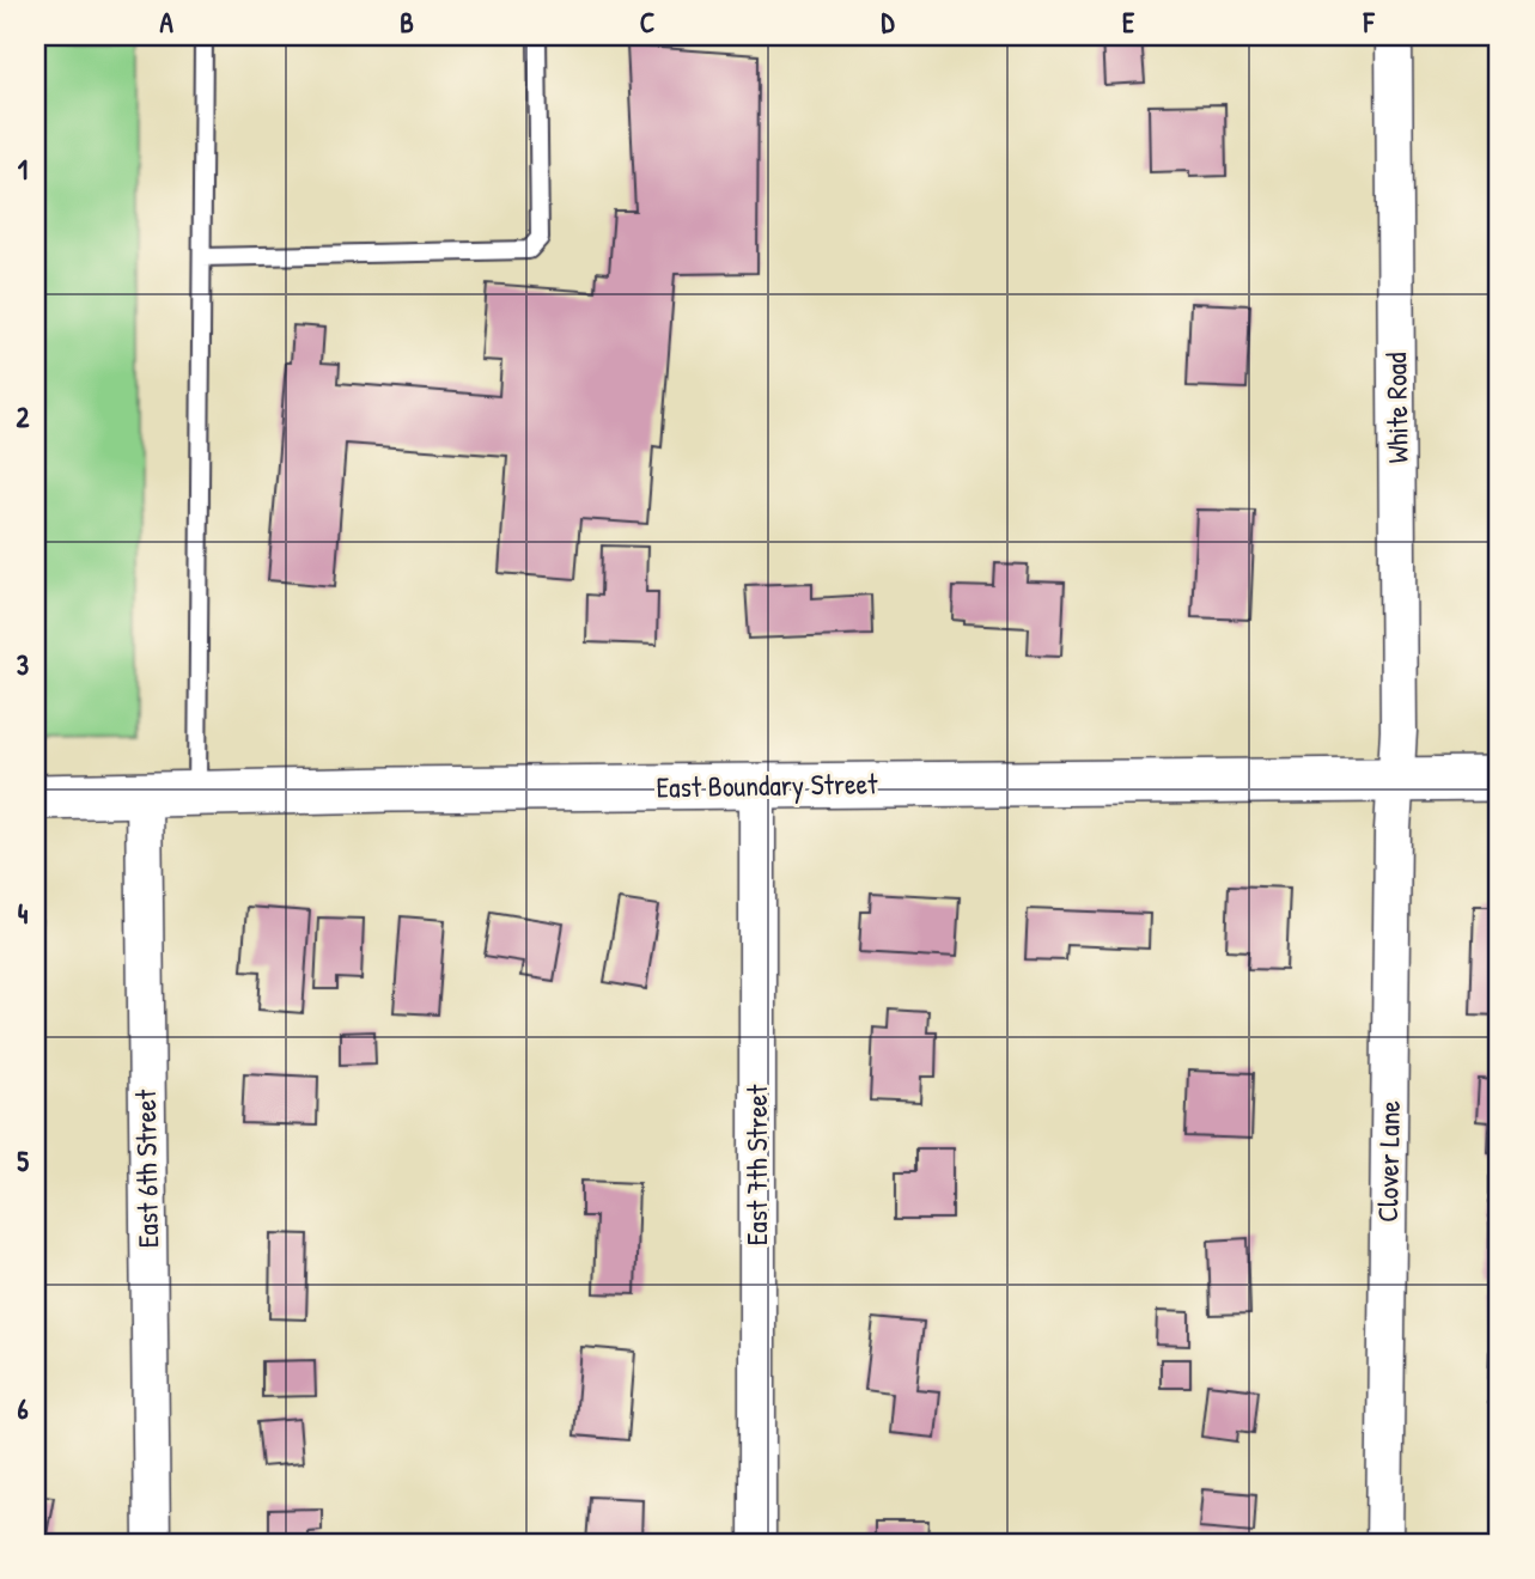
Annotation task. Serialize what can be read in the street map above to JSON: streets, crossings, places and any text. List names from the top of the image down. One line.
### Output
{"streets":{"street":["White Road","East Boundary Street","Clover Lane","East 7th Street","East 6th Street"]},"crossings":[["White Road","East Boundary Street"],["White Road","Clover Lane"],["East Boundary Street","Clover Lane"],["East Boundary Street","East 7th Street"],["East Boundary Street","East 6th Street"]],"grid":{"columns":["A","B","C","D","E","F"],"rows":["1","2","3","4","5","6"]}}
